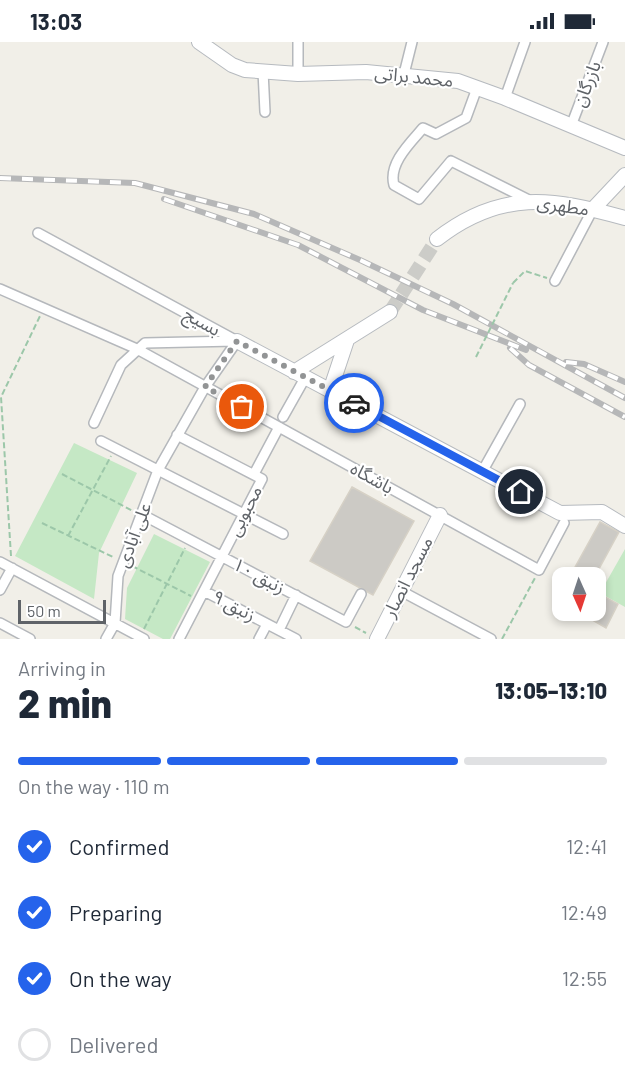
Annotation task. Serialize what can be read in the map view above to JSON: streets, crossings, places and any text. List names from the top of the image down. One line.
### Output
{"streets":{"street":["محمد براتی","بازرگان","مطهری","بسیج","باشگاه","محبوبی","علی آبادی","زنبق ۱۰","مسجد انصار","زنبق ۹"]},"crossings":[["محمد براتی","بازرگان"],["بسیج","علی آبادی"],["باشگاه","محبوبی"],["باشگاه","علی آبادی"],["باشگاه","مسجد انصار"],["محبوبی","زنبق ۱۰"],["محبوبی","زنبق ۹"],["علی آبادی","زنبق ۱۰"]],"scale_bar":"50 m","north":"bottom","page":{"status":"13:03","scale":"50 m","heading":["2 min","Arriving in","13:05–13:10"],"bar":"On the way · 110 m","list":[["Confirmed","12:41"],["Preparing","12:49"],["On the way","12:55"],"Delivered"]}}
